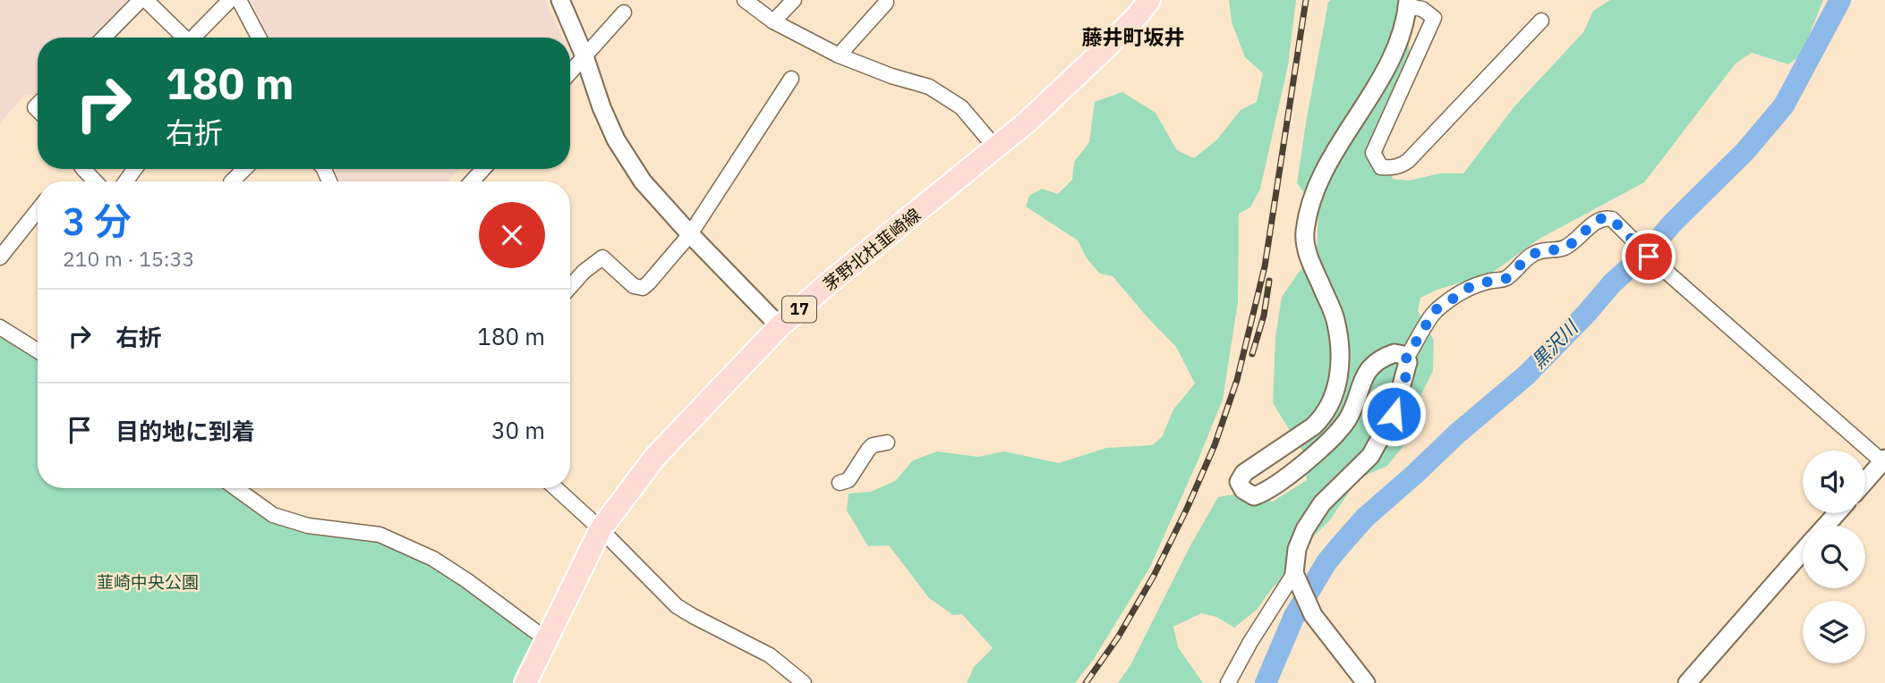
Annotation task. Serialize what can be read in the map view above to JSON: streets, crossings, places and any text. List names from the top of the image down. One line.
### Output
{"streets":{"main road":["茅野北杜韮崎線","17"]},"districts":["藤井町坂井"],"water":["黒沢川"],"parks":["韮崎中央公園"],"page":{"turn":["180 m","右折"],"heading":["3 分","210 m · 15:33"],"list":[{"name":"右折","value":"180 m"},{"name":"目的地に到着","value":"30 m"}]}}
